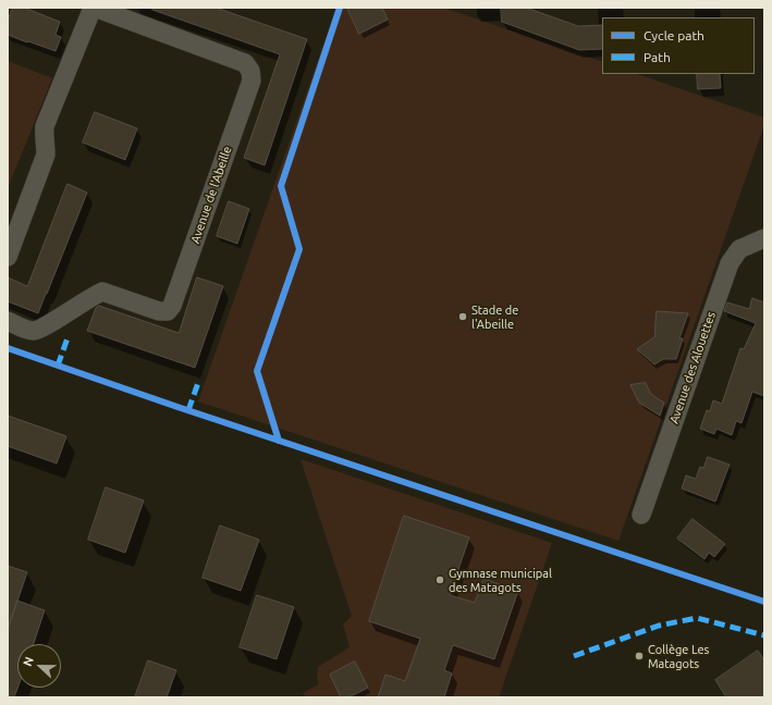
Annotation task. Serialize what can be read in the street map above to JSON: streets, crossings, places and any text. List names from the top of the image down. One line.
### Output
{"streets":{"street":["Avenue de l'Abeille","Avenue des Alouettes"]},"places":["Stade de l'Abeille","Gymnase municipal des Matagots","Collège Les Matagots"],"legend":["Cycle path","Path"],"north":"left"}
